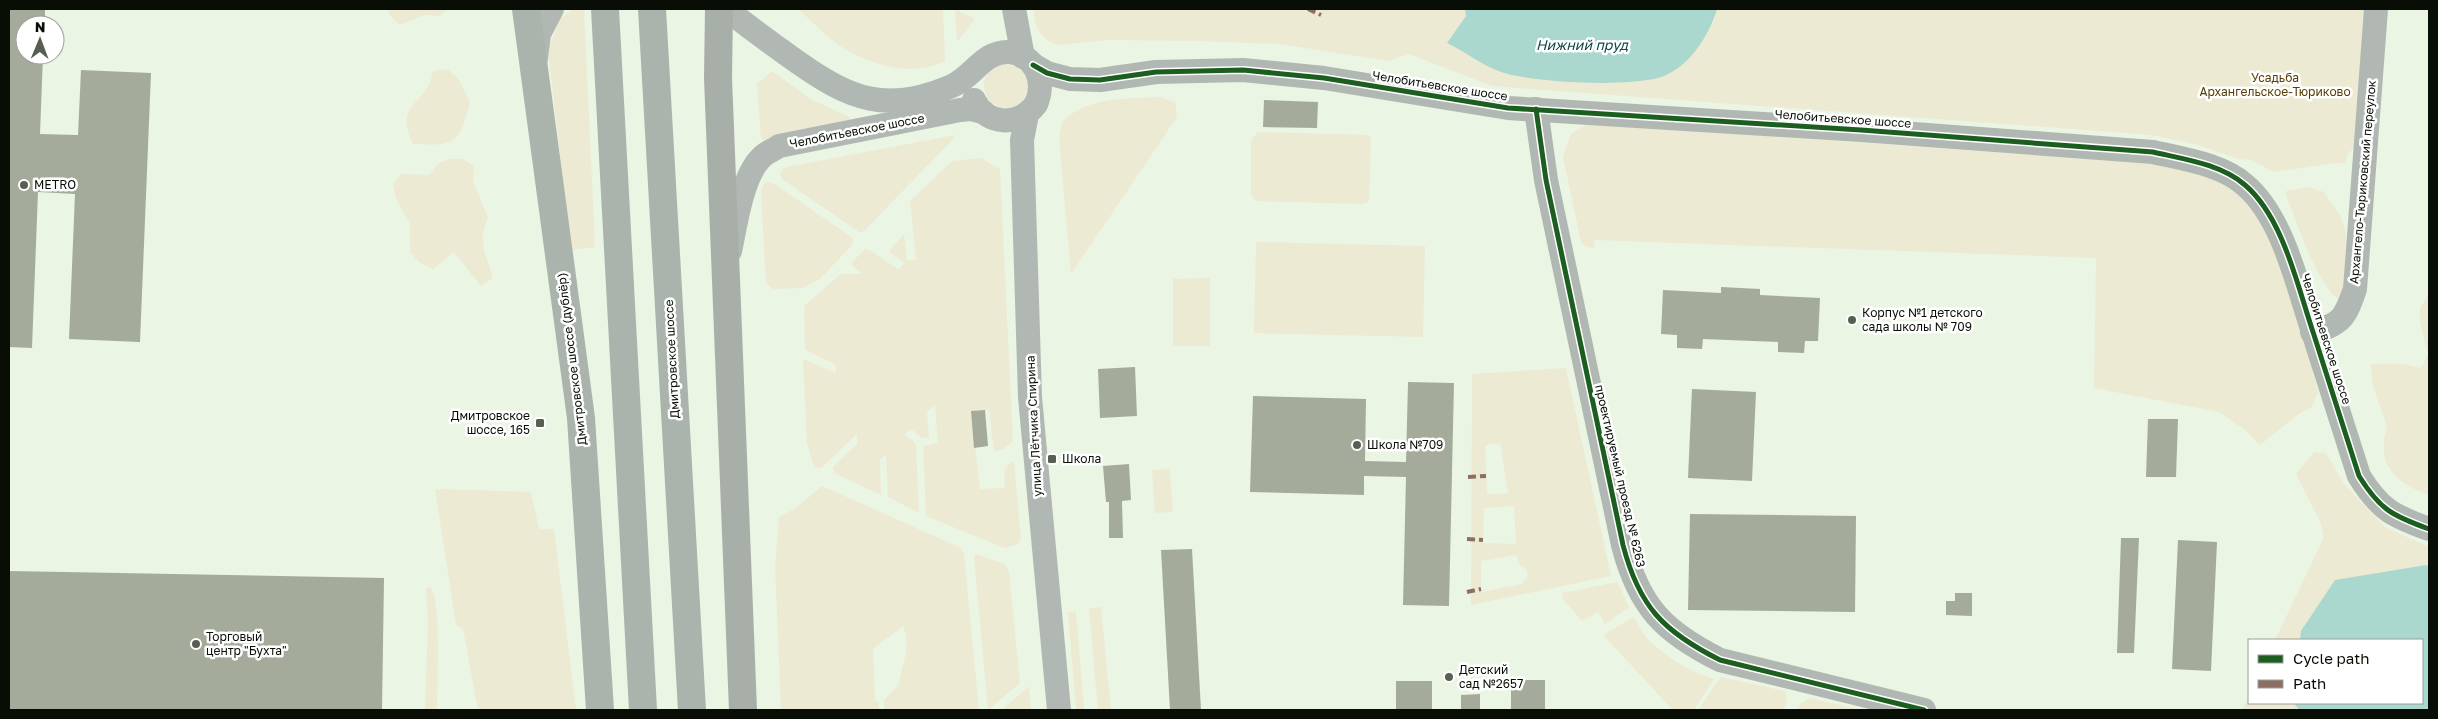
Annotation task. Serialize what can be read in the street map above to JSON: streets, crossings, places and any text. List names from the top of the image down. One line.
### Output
{"streets":{"highway":["Дмитровское шоссе (дублёр)","Дмитровское шоссе"],"street":["Челобитьевское шоссе","Архангело-Тюриковский переулок","улица Лётчика Спирина","проектируемый проезд № 6263"]},"crossings":[["Челобитьевское шоссе","Архангело-Тюриковский переулок"],["Челобитьевское шоссе","улица Лётчика Спирина"],["Челобитьевское шоссе","проектируемый проезд № 6263"]],"water":["Нижний пруд"],"parks":["Усадьба Архангельское-Тюриково"],"places":{"other":["METRO","Корпус №1 детского сада школы № 709","Школа №709","Торговый центр \"Бухта\"","Детский сад №2657"],"transit":["Дмитровское шоссе, 165","Школа"]},"legend":["Cycle path","Path"],"north":"top"}
